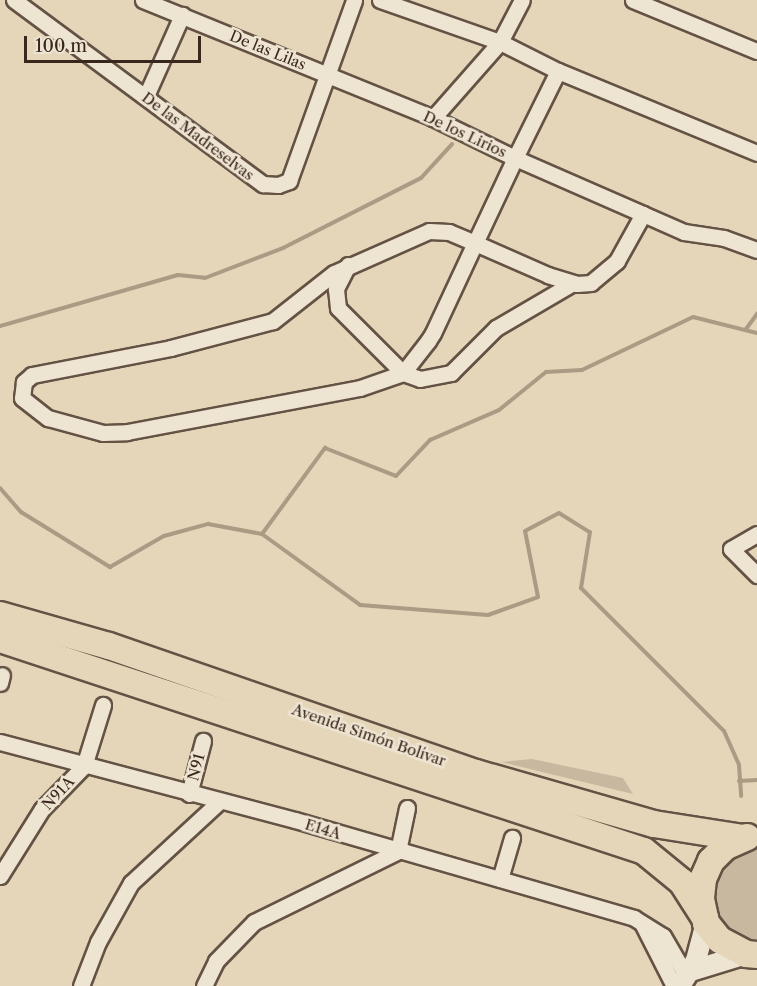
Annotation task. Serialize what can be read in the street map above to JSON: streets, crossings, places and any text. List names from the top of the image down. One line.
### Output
{"streets":{"highway":["Avenida Simón Bolívar"],"street":["De las Lilas","De los Lirios","De las Madreselvas","N91","N91A","E14A"]},"crossings":[["De las Lilas","De los Lirios"],["De las Lilas","De las Madreselvas"],["De los Lirios","De las Madreselvas"],["N91","E14A"],["N91A","E14A"]],"scale_bar":"100 m"}
